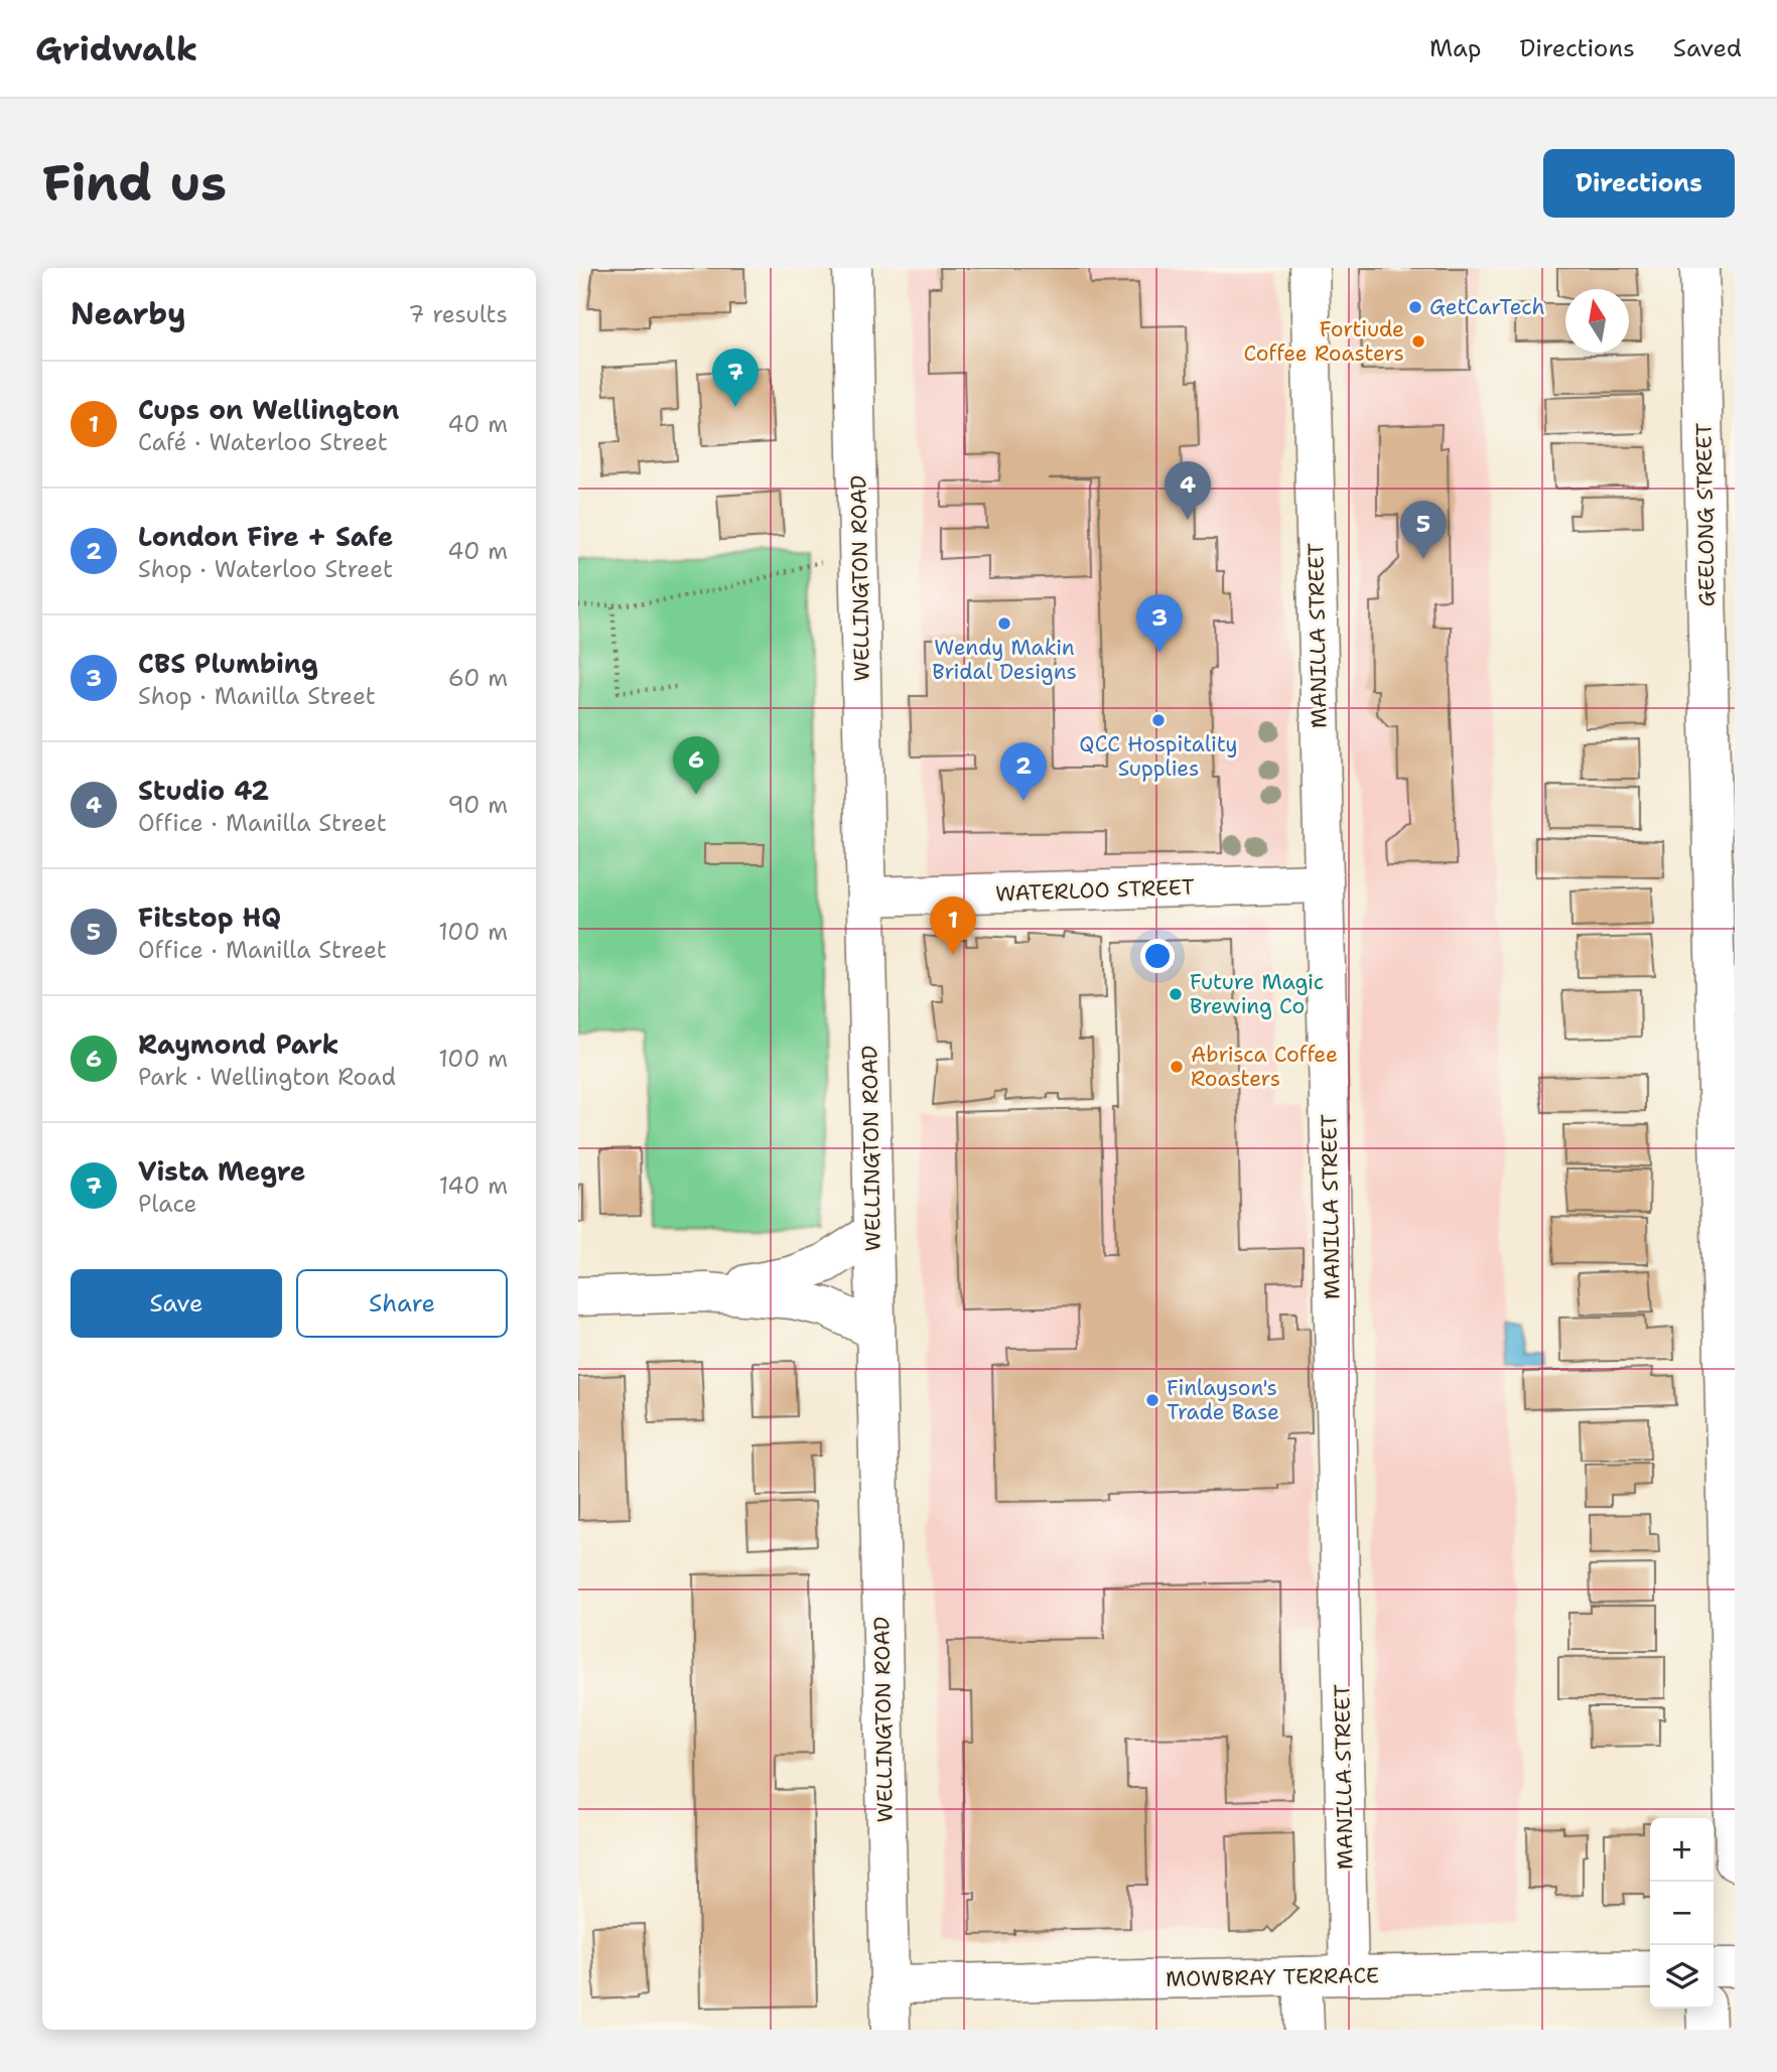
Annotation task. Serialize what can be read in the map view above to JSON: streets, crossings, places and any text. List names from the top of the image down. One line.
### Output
{"streets":{"street":["GEELONG STREET","WELLINGTON ROAD","MANILLA STREET","WATERLOO STREET","MOWBRAY TERRACE"]},"crossings":[["WELLINGTON ROAD","WATERLOO STREET"],["WELLINGTON ROAD","MOWBRAY TERRACE"],["MANILLA STREET","WATERLOO STREET"],["MANILLA STREET","MOWBRAY TERRACE"]],"places":["GetCarTech","Fortiude Coffee Roasters","Wendy Makin Bridal Designs","QCC Hospitality Supplies","Future Magic Brewing Co","Abrisca Coffee Roasters","Finlayson's Trade Base"],"north":"top","page":{"header":"Gridwalk","nav":["Map","Directions","Saved"],"buttons":["Directions",["Save","Share"]],"title":"Find us","heading":["Nearby","7 results"],"pins":["7","4","5","3","6","2","1"],"list":[{"mark":"1","name":"Cups on Wellington","note":"Café · Waterloo Street","value":"40 m"},{"mark":"2","name":"London Fire + Safe","note":"Shop · Waterloo Street","value":"40 m"},{"mark":"3","name":"CBS Plumbing","note":"Shop · Manilla Street","value":"60 m"},{"mark":"4","name":"Studio 42","note":"Office · Manilla Street","value":"90 m"},{"mark":"5","name":"Fitstop HQ","note":"Office · Manilla Street","value":"100 m"},{"mark":"6","name":"Raymond Park","note":"Park · Wellington Road","value":"100 m"},{"mark":"7","name":"Vista Megre","note":"Place","value":"140 m"}],"map_buttons":["+","−"]}}
